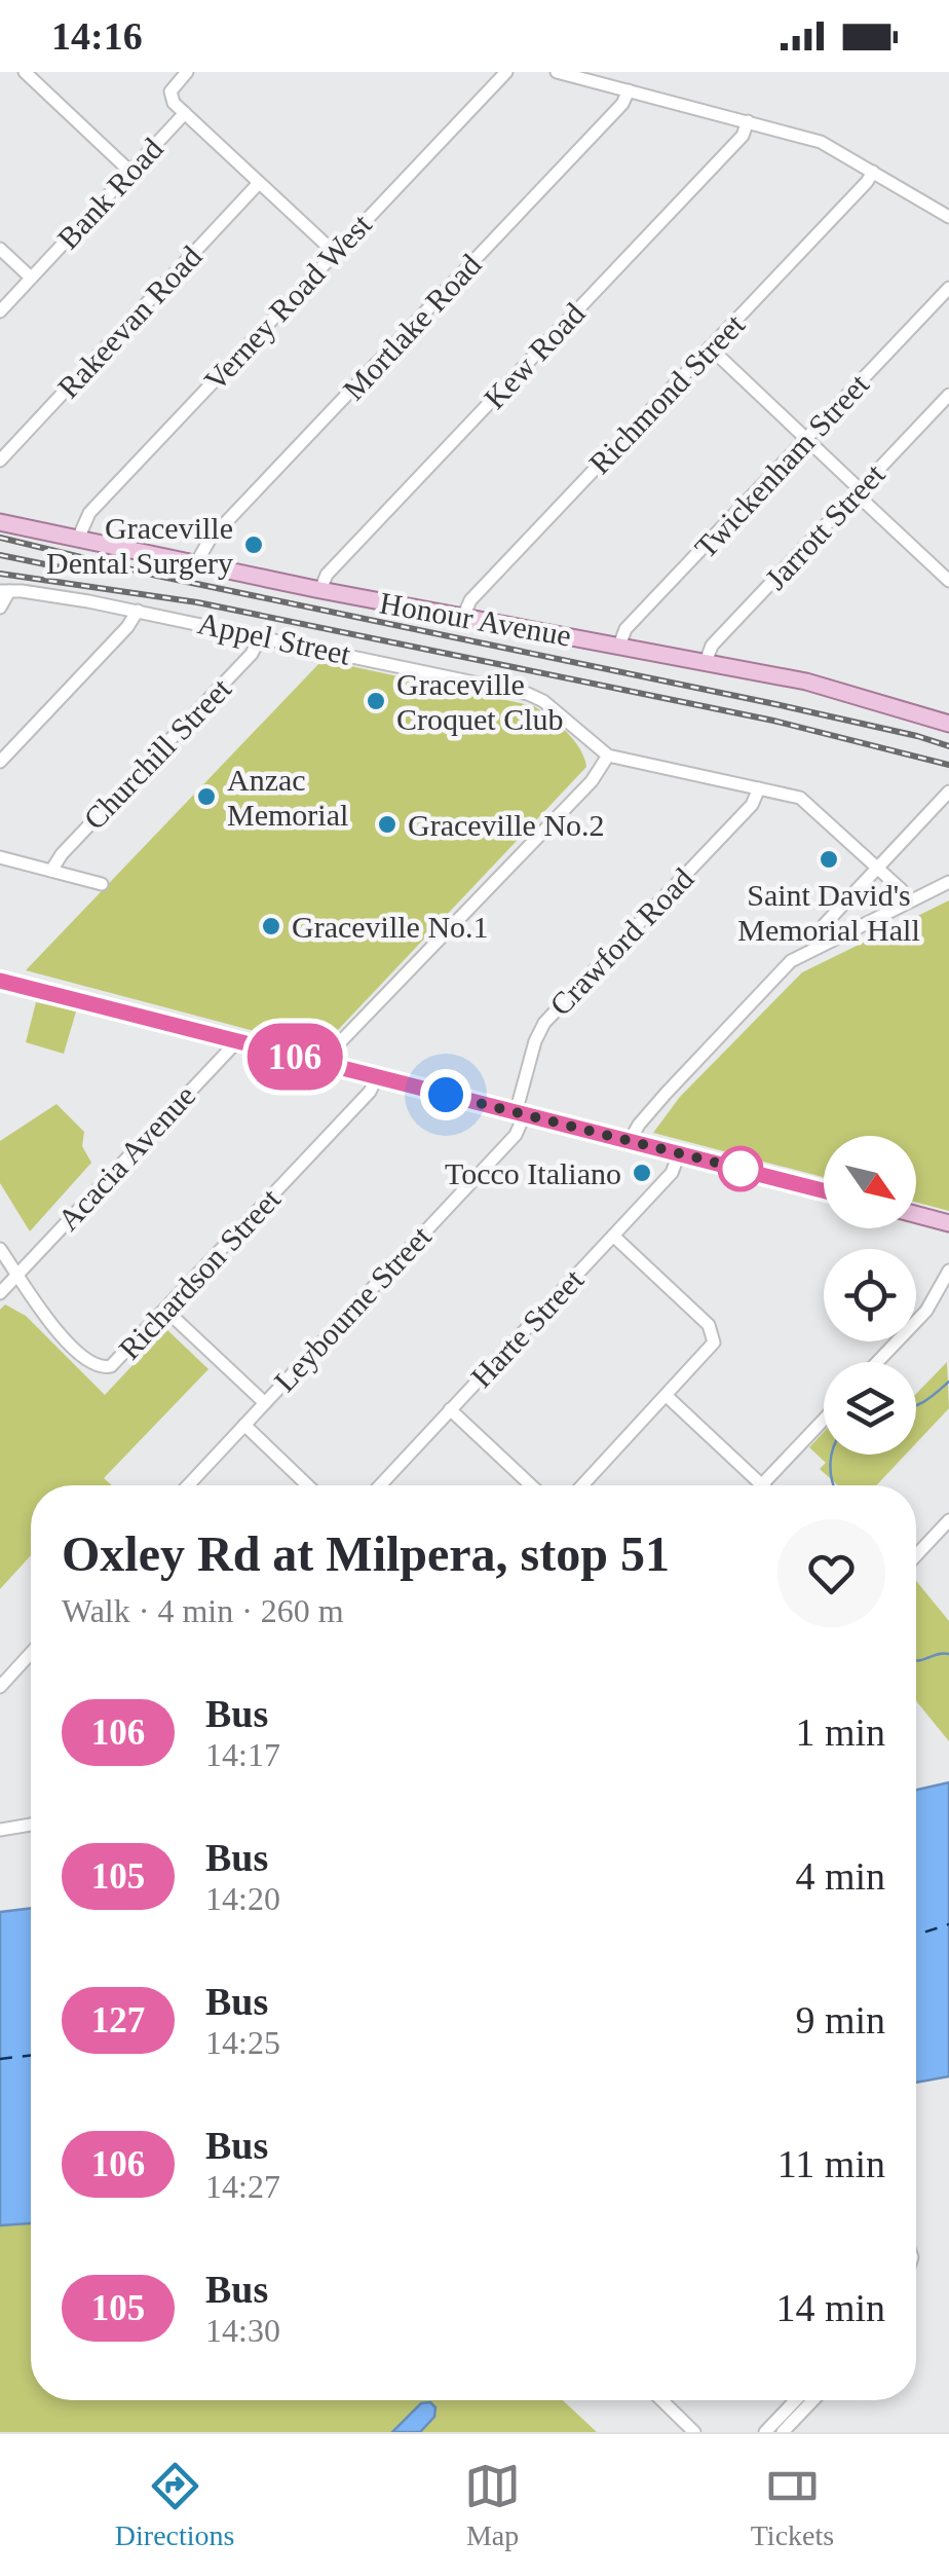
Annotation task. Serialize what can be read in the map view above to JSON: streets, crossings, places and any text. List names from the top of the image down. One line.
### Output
{"streets":{"main road":["Honour Avenue"],"street":["Bank Road","Verney Road West","Rakeevan Road","Mortlake Road","Kew Road","Richmond Street","Twickenham Street","Jarrott Street","Appel Street","Churchill Street","Crawford Road","Acacia Avenue","Richardson Street","Leybourne Street","Harte Street"]},"crossings":[["Verney Road West","Honour Avenue"],["Mortlake Road","Honour Avenue"],["Kew Road","Honour Avenue"],["Richmond Street","Honour Avenue"],["Twickenham Street","Honour Avenue"],["Jarrott Street","Honour Avenue"],["Appel Street","Churchill Street"],["Appel Street","Crawford Road"],["Crawford Road","Leybourne Street"],["Acacia Avenue","Richardson Street"]],"places":["Graceville Dental Surgery","Graceville Croquet Club","Anzac Memorial","Graceville No.2","Saint David's Memorial Hall","Graceville No.1","Tocco Italiano"],"lines":["bus line 106"],"north":"bottom right","page":{"status":"14:16","on_map":"106","heading":["Oxley Rd at Milpera, stop 51","Walk · 4 min · 260 m"],"list":[{"mark":"106","name":"Bus","note":"14:17","value":"1 min"},{"mark":"105","name":"Bus","note":"14:20","value":"4 min"},{"mark":"127","name":"Bus","note":"14:25","value":"9 min"},{"mark":"106","name":"Bus","note":"14:27","value":"11 min"},{"mark":"105","name":"Bus","note":"14:30","value":"14 min"}],"tabs":["Directions","Map","Tickets"]}}
